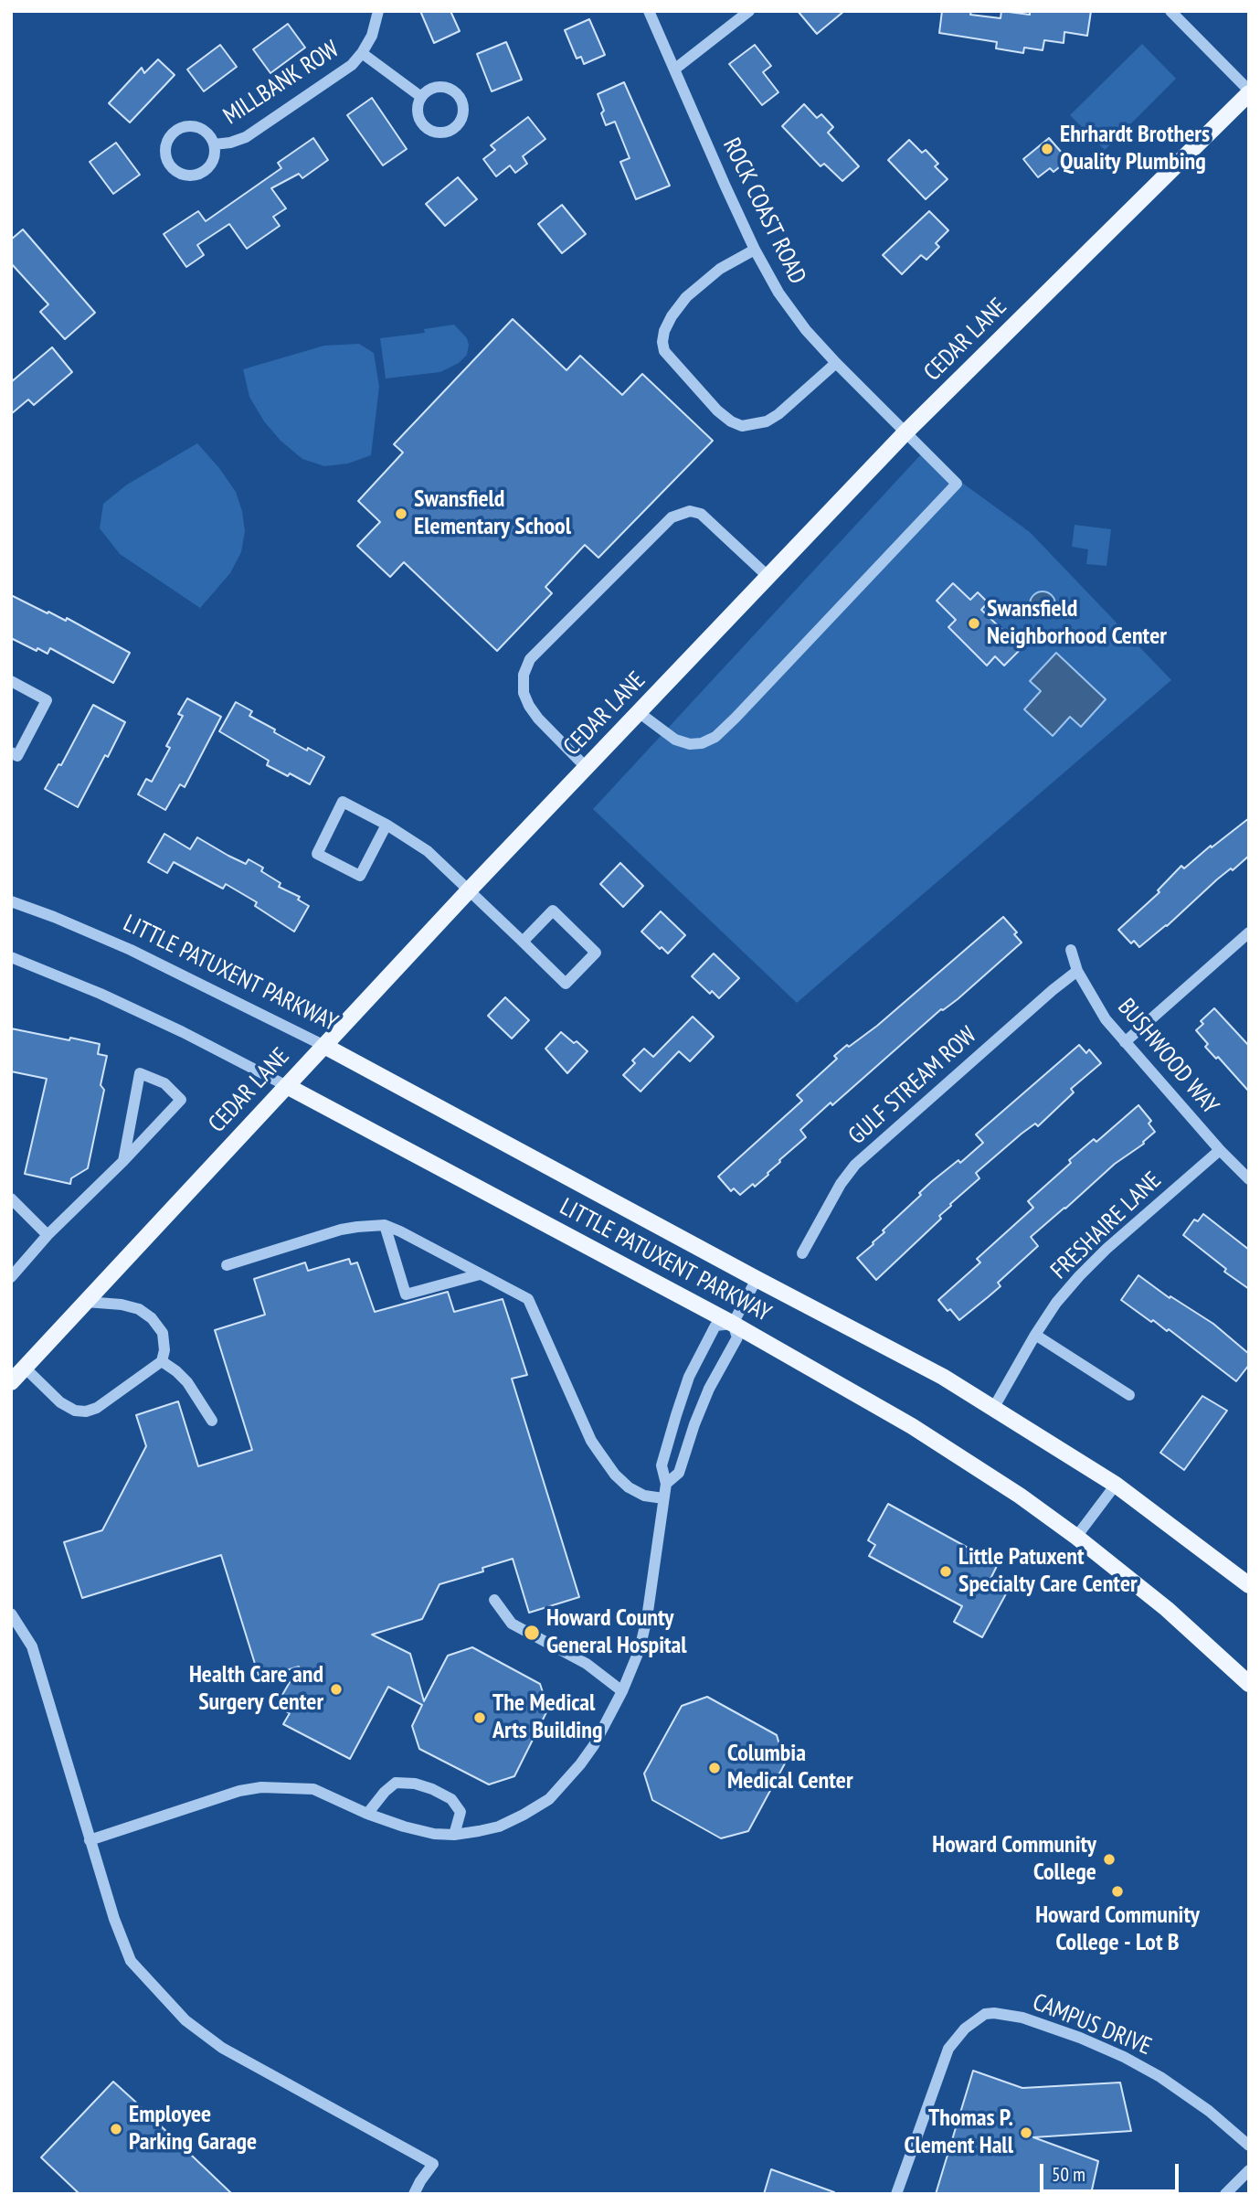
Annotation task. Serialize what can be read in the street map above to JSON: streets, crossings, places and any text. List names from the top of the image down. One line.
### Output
{"streets":{"main road":["CEDAR LANE","LITTLE PATUXENT PARKWAY"],"street":["MILLBANK ROW","ROCK COAST ROAD","BUSHWOOD WAY","GULF STREAM ROW","FRESHAIRE LANE","CAMPUS DRIVE"]},"crossings":[["ROCK COAST ROAD","CEDAR LANE"],["CEDAR LANE","LITTLE PATUXENT PARKWAY"],["LITTLE PATUXENT PARKWAY","FRESHAIRE LANE"],["BUSHWOOD WAY","GULF STREAM ROW"],["BUSHWOOD WAY","FRESHAIRE LANE"]],"places":["Ehrhardt Brothers Quality Plumbing","Swansfield Elementary School","Swansfield Neighborhood Center","Little Patuxent Specialty Care Center","Howard County General Hospital","Health Care and Surgery Center","The Medical Arts Building","Columbia Medical Center","Howard Community College","Howard Community College - Lot B","Employee Parking Garage","Thomas P. Clement Hall"],"scale_bar":"50 m"}
